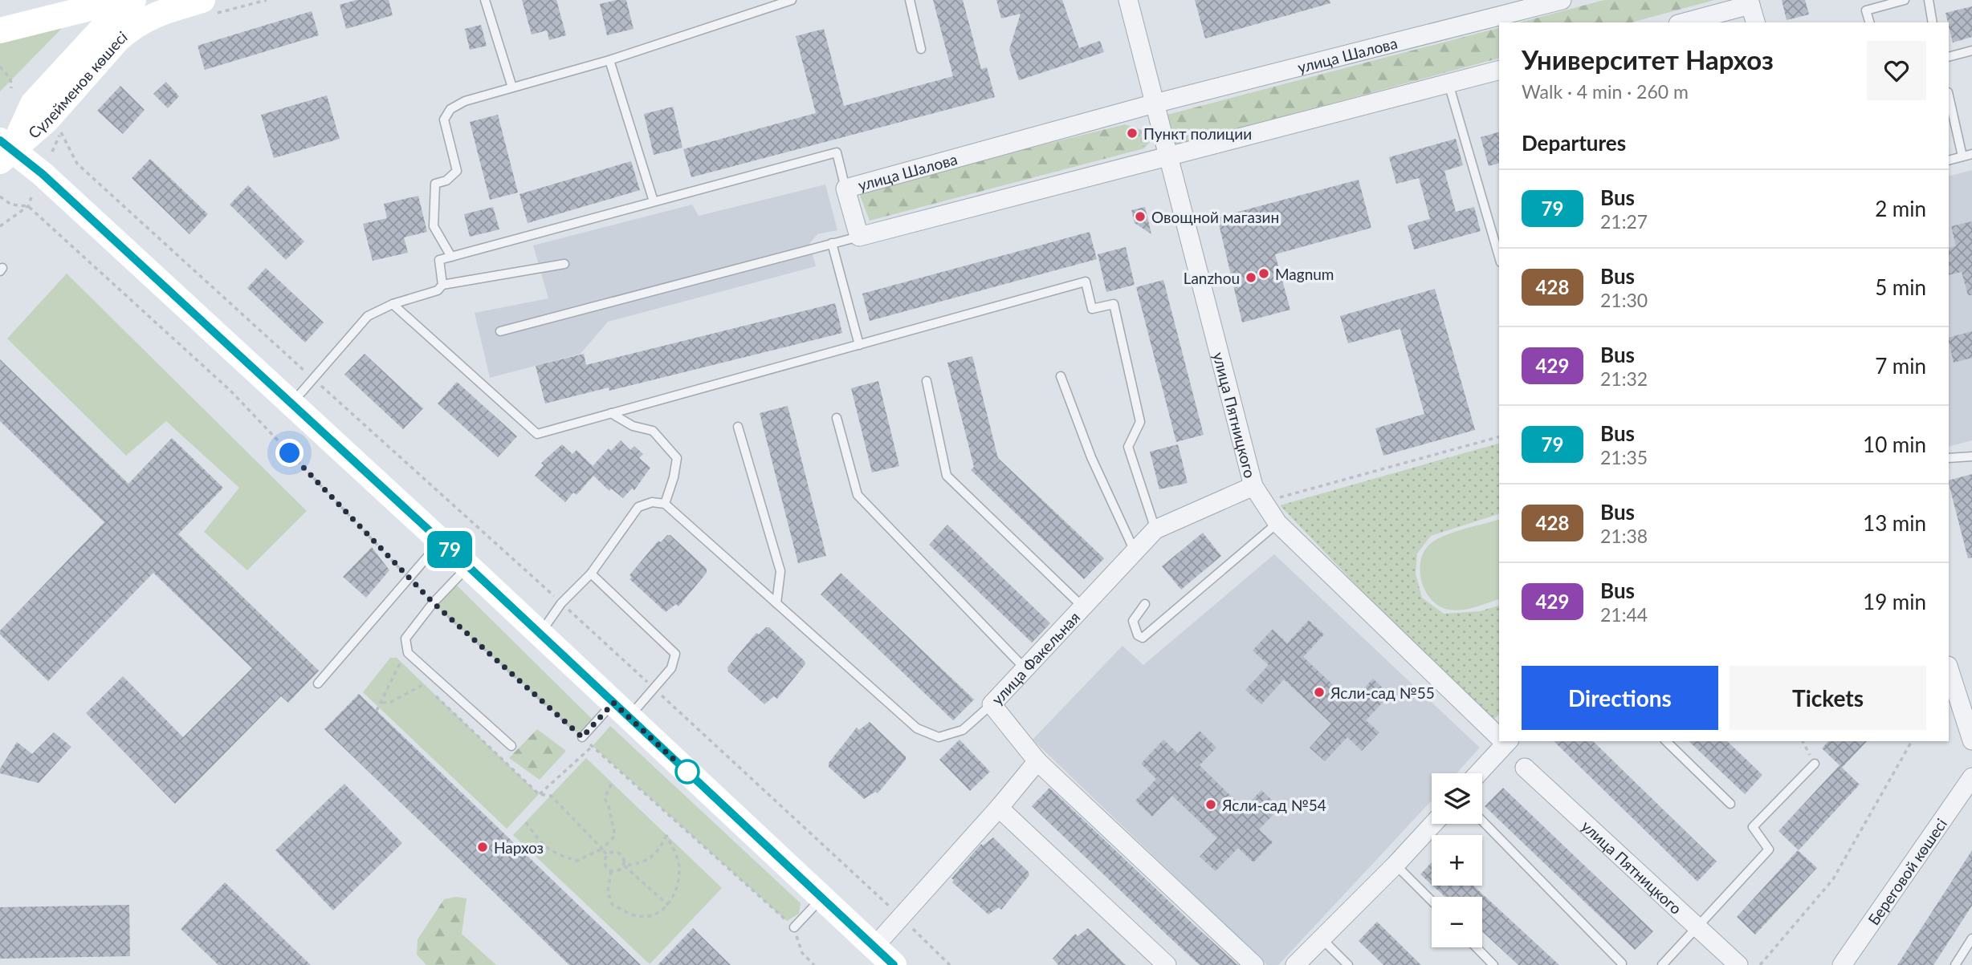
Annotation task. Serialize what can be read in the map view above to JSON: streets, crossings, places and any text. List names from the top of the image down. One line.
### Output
{"streets":{"main road":["Сүлейменов көшесі"],"street":["улица Шалова","улица Пятницкого","улица Факельная","Береговой көшесі"]},"crossings":[["улица Шалова","улица Пятницкого"],["улица Пятницкого","улица Факельная"]],"places":["Пункт полиции","Овощной магазин","Magnum","Lanzhou","Ясли-сад №55","Ясли-сад №54","Нархоз"],"lines":["bus line 79"],"page":{"on_map":"79","heading":[["Университет Нархоз","Walk · 4 min · 260 m"],"Departures"],"list":[{"mark":"79","name":"Bus","note":"21:27","value":"2 min"},{"mark":"428","name":"Bus","note":"21:30","value":"5 min"},{"mark":"429","name":"Bus","note":"21:32","value":"7 min"},{"mark":"79","name":"Bus","note":"21:35","value":"10 min"},{"mark":"428","name":"Bus","note":"21:38","value":"13 min"},{"mark":"429","name":"Bus","note":"21:44","value":"19 min"}],"buttons":["Directions","Tickets"],"map_buttons":["+","−"]}}
